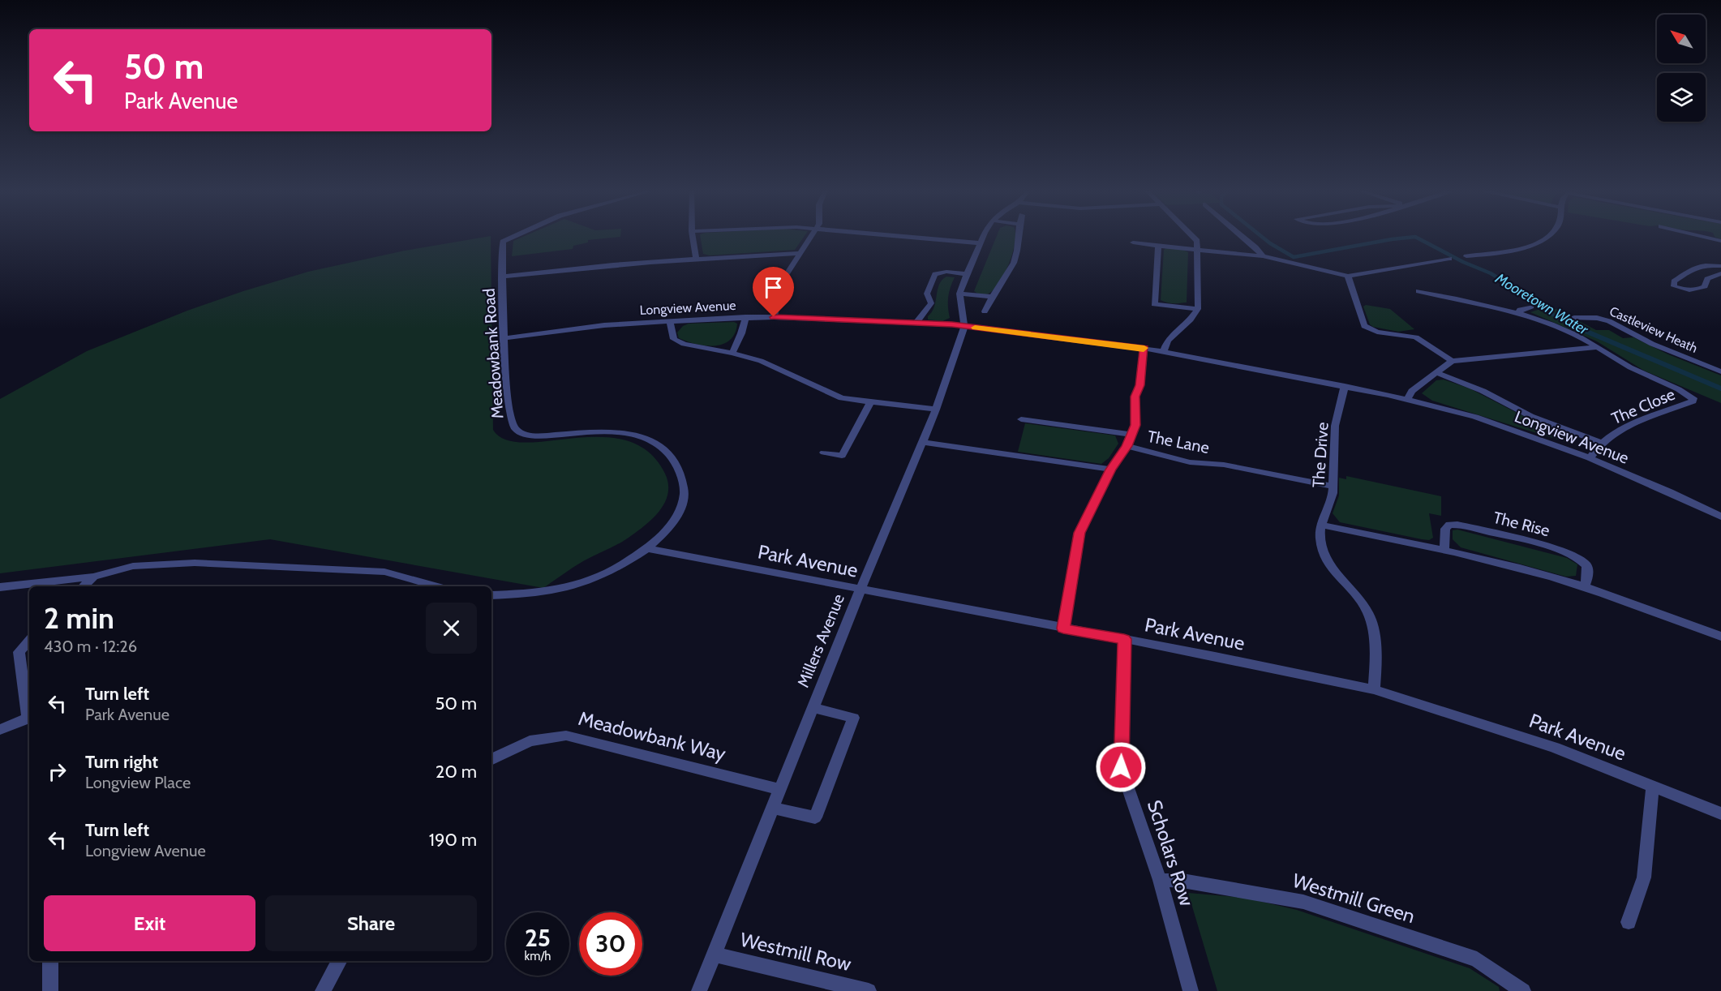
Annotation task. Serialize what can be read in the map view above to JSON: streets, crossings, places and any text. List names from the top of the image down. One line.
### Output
{"streets":{"street":["Longview Avenue","Castleview Heath","Meadowbank Road","The Close","The Lane","The Drive","The Rise","Park Avenue","Millers Avenue","Meadowbank Way","Scholars Row","Westmill Green","Westmill Row"]},"crossings":[["Longview Avenue","Meadowbank Road"],["Longview Avenue","The Close"],["Longview Avenue","The Drive"],["Longview Avenue","Millers Avenue"],["Meadowbank Road","Park Avenue"],["The Lane","The Drive"],["Park Avenue","Millers Avenue"],["Park Avenue","Scholars Row"],["Millers Avenue","Meadowbank Way"],["Millers Avenue","Westmill Row"],["Scholars Row","Westmill Green"]],"water":["Mooretown Water"],"north":"top left","page":{"turn":["50 m","Park Avenue"],"heading":["2 min","430 m · 12:26"],"list":[{"name":"Turn left","note":"Park Avenue","value":"50 m"},{"name":"Turn right","note":"Longview Place","value":"20 m"},{"name":"Turn left","note":"Longview Avenue","value":"190 m"}],"buttons":["Exit","Share"],"speed":"25 km/h","limit":"30"}}
